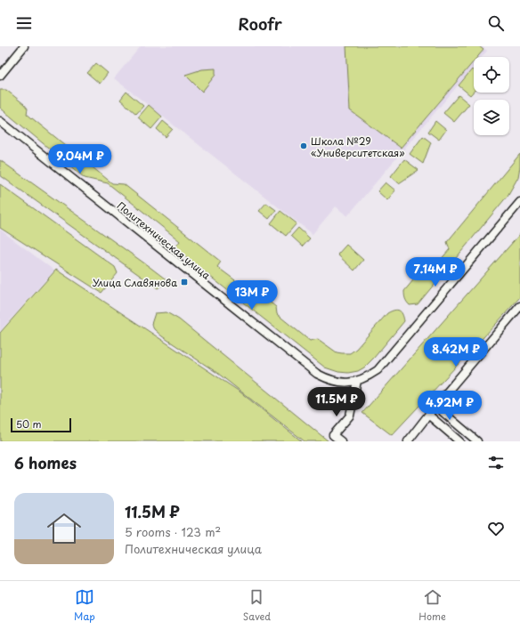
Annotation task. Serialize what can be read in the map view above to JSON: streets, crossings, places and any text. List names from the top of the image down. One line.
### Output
{"streets":{"street":["Политехническая улица"]},"places":{"other":["Школа №29 «Университетская»"],"transit":["Улица Славянова"]},"scale_bar":"50 m","page":{"header":"Roofr","price":["9.04M ₽","7.14M ₽","13M ₽","8.42M ₽","11.5M ₽","4.92M ₽"],"scale":"50 m","heading":"6 homes","list":[{"name":"11.5M ₽","note":"5 rooms · 123 m² · Политехническая улица"}],"tabs":["Map","Saved","Home"]}}
